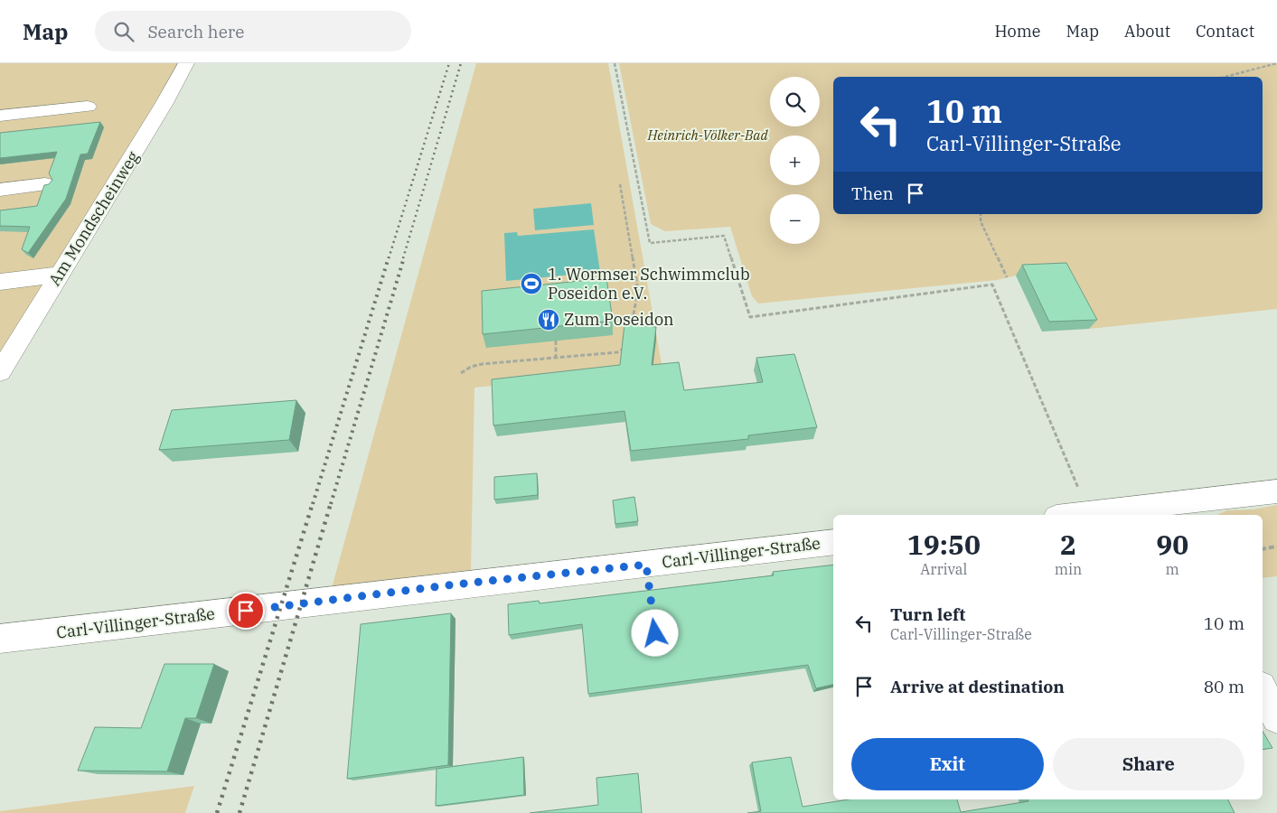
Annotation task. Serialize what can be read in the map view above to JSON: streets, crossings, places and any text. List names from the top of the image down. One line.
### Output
{"streets":{"street":["Am Mondscheinweg","Carl-Villinger-Straße"]},"parks":["Heinrich-Völker-Bad"],"places":{"sports":["1. Wormser Schwimmclub Poseidon e.V."],"restaurant":["Zum Poseidon"]},"page":{"header":"Map","search":"Search here","nav":["Home","Map","About","Contact"],"map_buttons":["+","−"],"turn":["10 m","Carl-Villinger-Straße"],"then":"Then","eta":["19:50","Arrival","2","min","90","m"],"list":[{"name":"Turn left","note":"Carl-Villinger-Straße","value":"10 m"},{"name":"Arrive at destination","value":"80 m"}],"buttons":["Exit","Share"]}}
